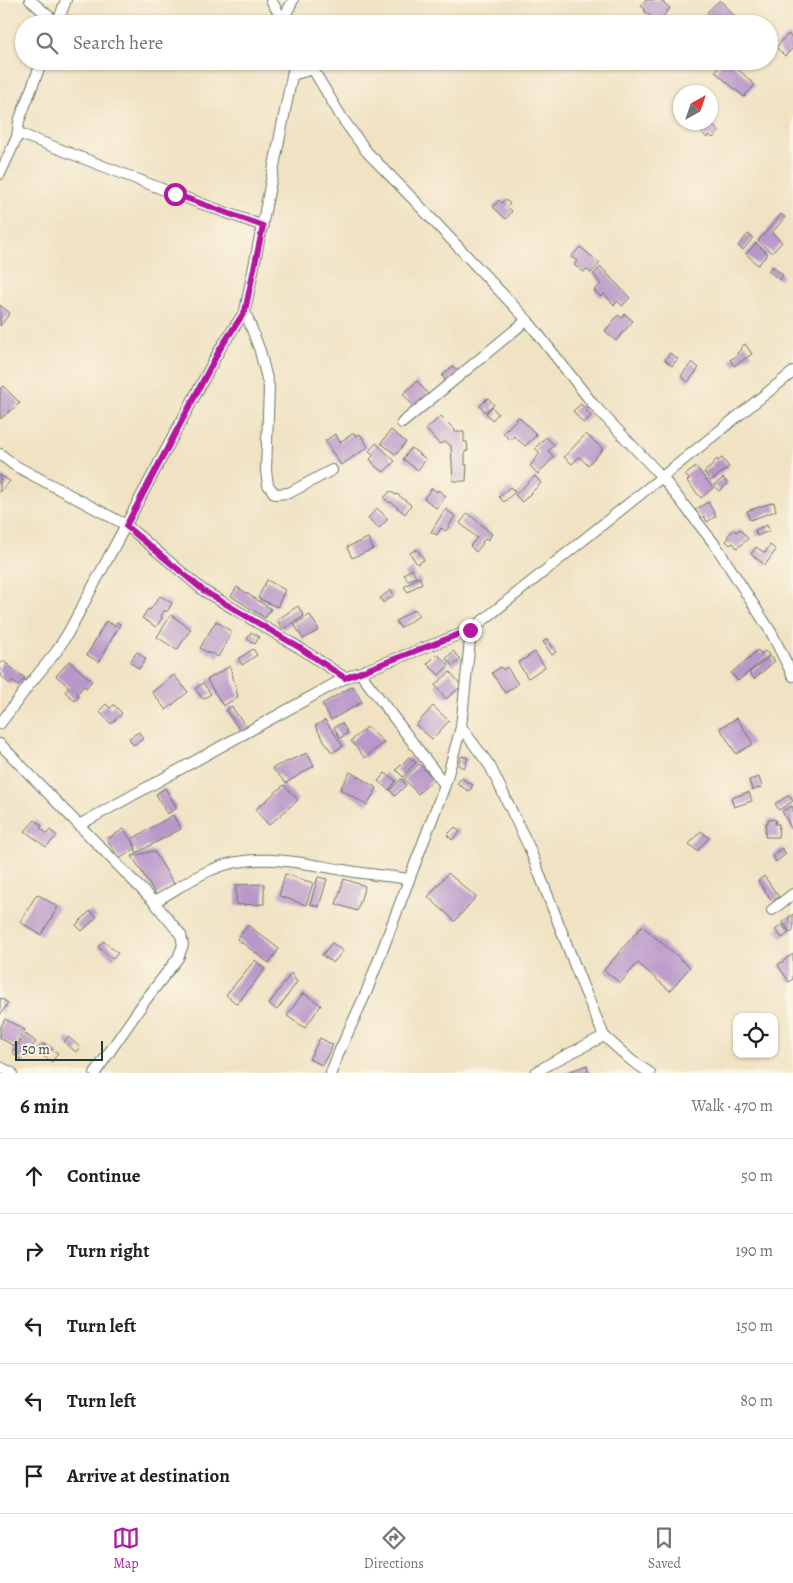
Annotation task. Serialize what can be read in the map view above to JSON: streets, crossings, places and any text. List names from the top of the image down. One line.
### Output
{"scale_bar":"50 m","north":"top right","page":{"search":"Search here","scale":"50 m","heading":["6 min","Walk · 470 m"],"list":[["Continue","50 m"],["Turn right","190 m"],["Turn left","150 m"],["Turn left","80 m"],"Arrive at destination"],"nav":["Map","Directions","Saved"]}}
